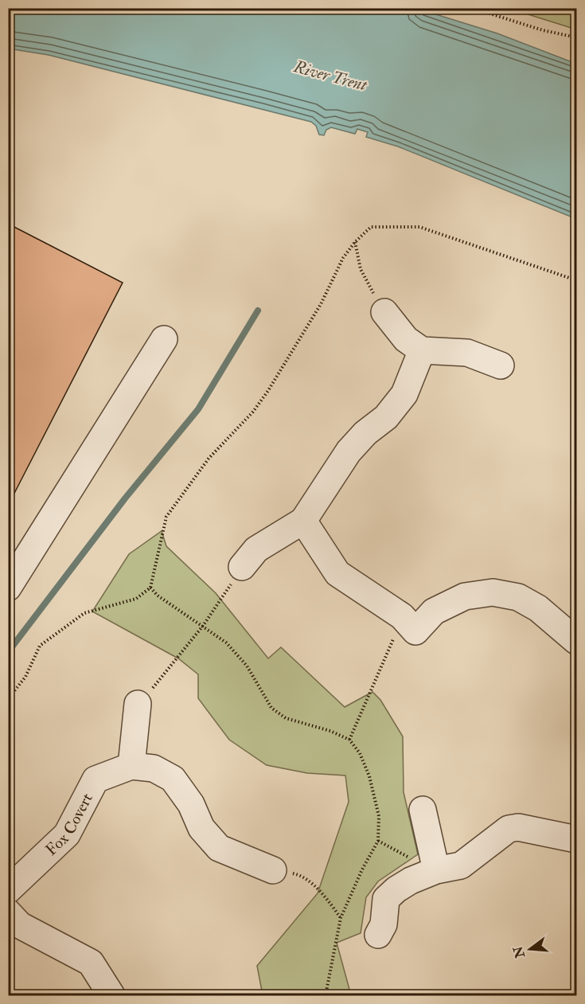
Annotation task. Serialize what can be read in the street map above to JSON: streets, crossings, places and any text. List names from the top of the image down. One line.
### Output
{"streets":{"street":["Fox Covert"]},"water":["River Trent"],"north":"left"}
